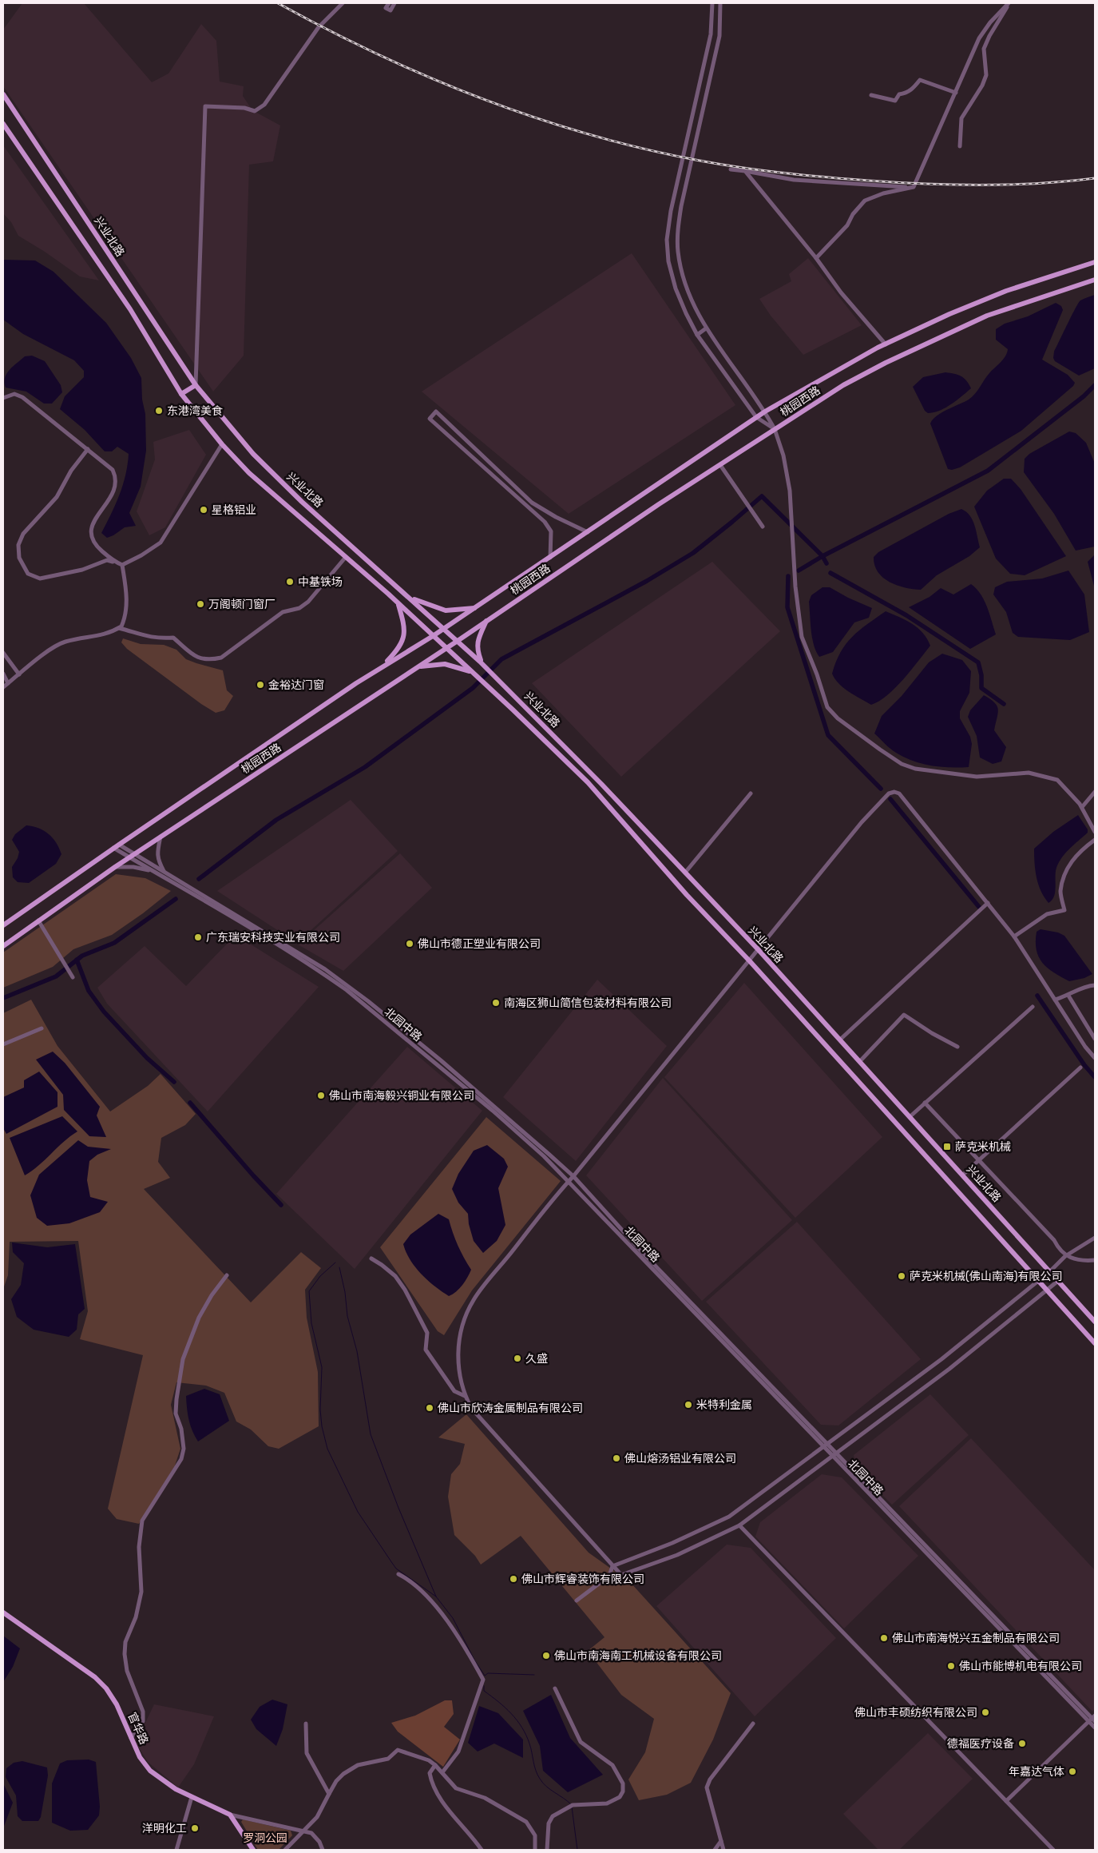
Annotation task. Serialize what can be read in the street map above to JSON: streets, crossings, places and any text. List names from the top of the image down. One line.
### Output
{"streets":{"main road":["兴业北路","桃园西路","官华路"],"street":["北园中路"]},"crossings":[["兴业北路","桃园西路"],["桃园西路","北园中路"]],"parks":["罗洞公园"],"places":{"other":["东港湾美食","星格铝业","中基铁场","万阁顿门窗厂","金裕达门窗","广东瑞安科技实业有限公司","佛山市德正塑业有限公司","南海区狮山简信包装材料有限公司","佛山市南海毅兴铜业有限公司","萨克米机械(佛山南海)有限公司","久盛","米特利金属","佛山市欣涛金属制品有限公司","佛山熔汤铝业有限公司","佛山市辉睿装饰有限公司","佛山市南海悦兴五金制品有限公司","佛山市南海南工机械设备有限公司","佛山市能博机电有限公司","佛山市丰硕纺织有限公司","德福医疗设备","年嘉达气体","洋明化工"],"transit":["萨克米机械"]}}
